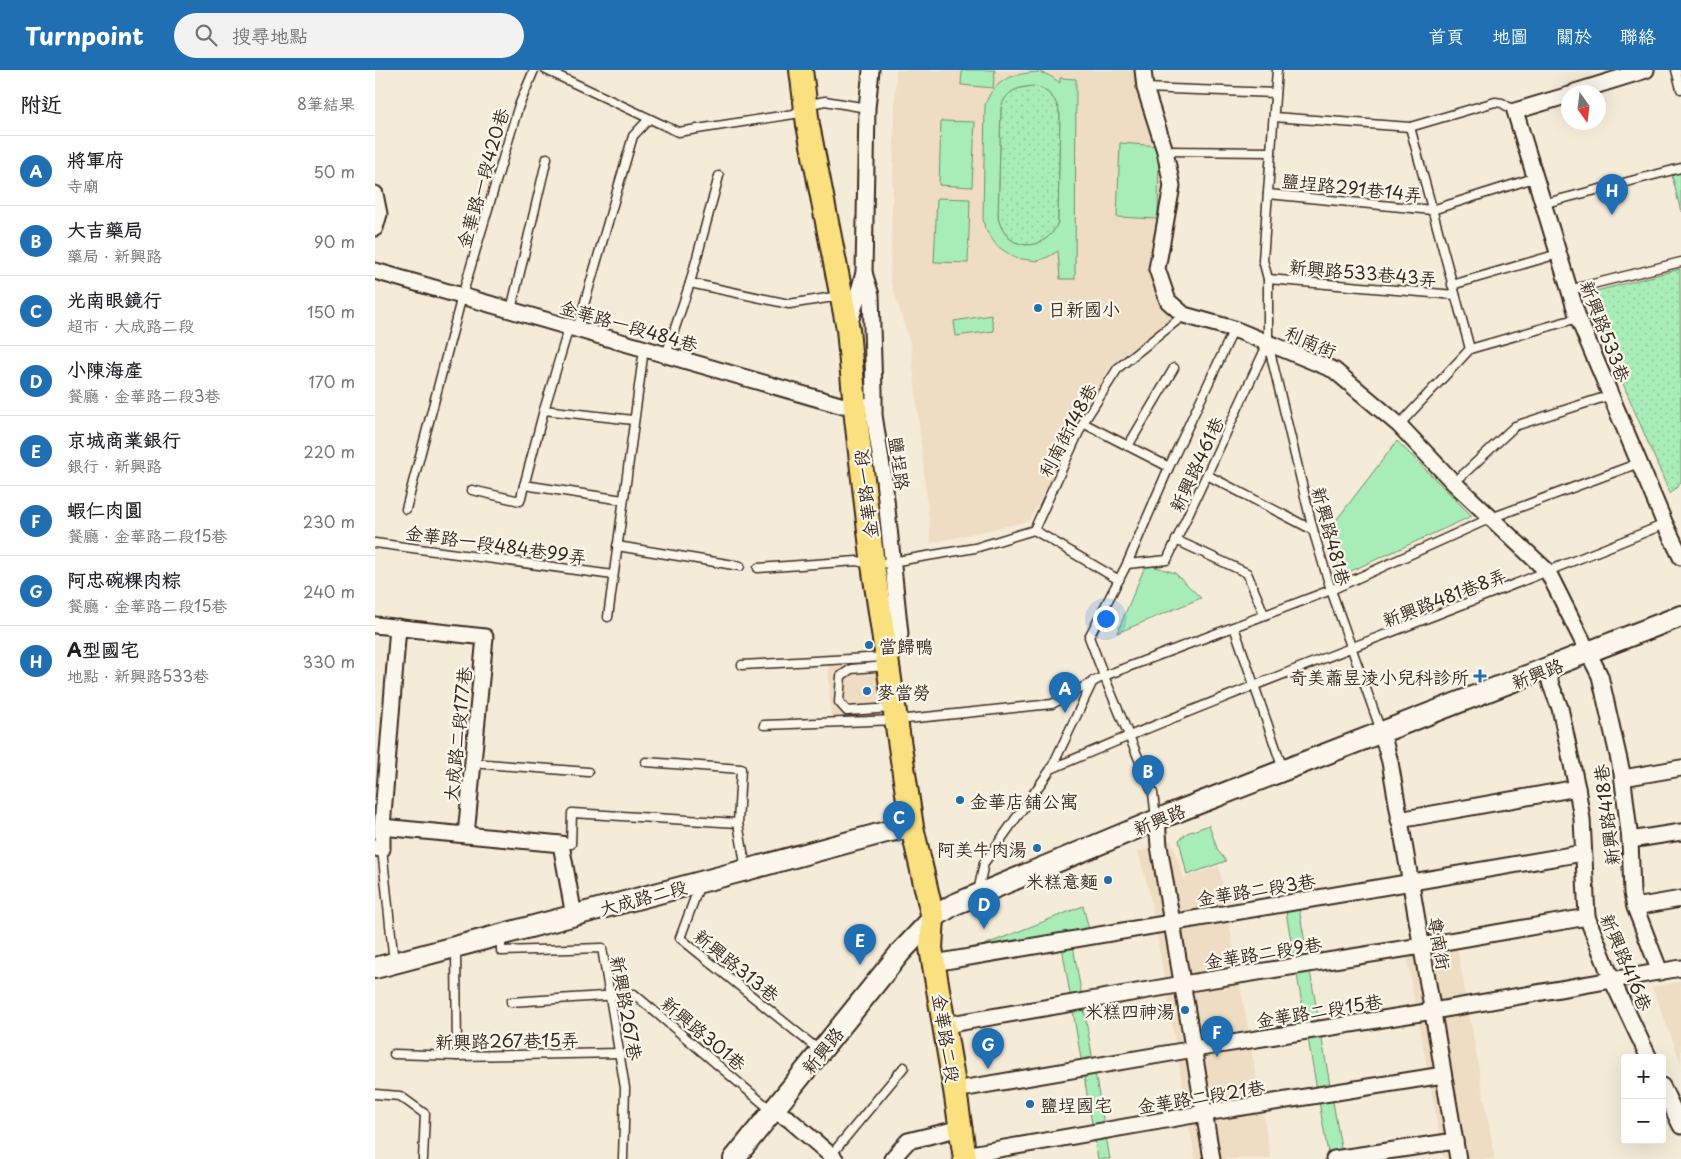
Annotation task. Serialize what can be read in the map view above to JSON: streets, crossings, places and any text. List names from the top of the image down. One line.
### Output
{"streets":{"main road":["金華路一段","金華路二段"],"street":["金華路一段484巷","新興路533巷","利南街","新興路","大成路二段177巷","新興路418巷","金華路二段3巷","大成路二段","尊南街","金華路二段9巷","新興路416巷","金華路二段15巷","金華路二段21巷"],"lane":["金華路一段420巷","鹽埕路291巷14弄","新興路533巷43弄","利南街148巷","新興路461巷","新興路481巷","金華路一段484巷99弄","新興路481巷8弄","新興路313巷","新興路267巷","新興路301巷","新興路267巷15弄"]},"crossings":[["金華路一段420巷","金華路一段484巷"],["鹽埕路291巷14弄","利南街"],["新興路533巷43弄","新興路533巷"],["金華路一段484巷","金華路一段"],["新興路533巷","新興路481巷8弄"],["利南街","利南街148巷"],["利南街","新興路461巷"],["利南街","新興路481巷"],["利南街","新興路481巷8弄"],["利南街","新興路"],["利南街","新興路418巷"],["新興路461巷","新興路481巷"],["金華路一段","新興路"],["金華路一段","大成路二段"],["金華路一段","金華路二段"],["新興路481巷","新興路481巷8弄"],["新興路481巷","新興路"],["新興路481巷","尊南街"],["新興路","新興路418巷"],["新興路","尊南街"],["新興路","新興路416巷"],["新興路","新興路313巷"],["新興路","新興路301巷"],["新興路","金華路二段"],["新興路418巷","金華路二段15巷"],["金華路二段3巷","尊南街"],["金華路二段3巷","新興路416巷"],["金華路二段3巷","金華路二段"],["大成路二段","新興路313巷"],["大成路二段","新興路267巷"],["尊南街","金華路二段9巷"],["尊南街","金華路二段15巷"],["尊南街","金華路二段21巷"],["金華路二段9巷","新興路416巷"],["金華路二段9巷","金華路二段"],["新興路416巷","金華路二段15巷"],["新興路267巷","新興路301巷"],["新興路267巷","新興路267巷15弄"],["金華路二段15巷","金華路二段"],["金華路二段","金華路二段21巷"]],"places":{"other":["日新國小","當歸鴨","麥當勞","金華店舖公寓","阿美牛肉湯","米糕意麵","米糕四神湯","鹽埕國宅"],"health":["奇美蕭昱淩小兒科診所"]},"north":"bottom","page":{"header":"Turnpoint","search":"搜尋地點","nav":["首頁","地圖","關於","聯絡"],"heading":["附近","8筆結果"],"list":[{"mark":"A","name":"將軍府","note":"寺廟","value":"50 m"},{"mark":"B","name":"大吉藥局","note":"藥局 · 新興路","value":"90 m"},{"mark":"C","name":"光南眼鏡行","note":"超市 · 大成路二段","value":"150 m"},{"mark":"D","name":"小陳海產","note":"餐廳 · 金華路二段3巷","value":"170 m"},{"mark":"E","name":"京城商業銀行","note":"銀行 · 新興路","value":"220 m"},{"mark":"F","name":"蝦仁肉圓","note":"餐廳 · 金華路二段15巷","value":"230 m"},{"mark":"G","name":"阿忠碗粿肉粽","note":"餐廳 · 金華路二段15巷","value":"240 m"},{"mark":"H","name":"A型國宅","note":"地點 · 新興路533巷","value":"330 m"}],"pins":["H","A","B","C","D","E","F","G"],"map_buttons":["+","−"]}}
